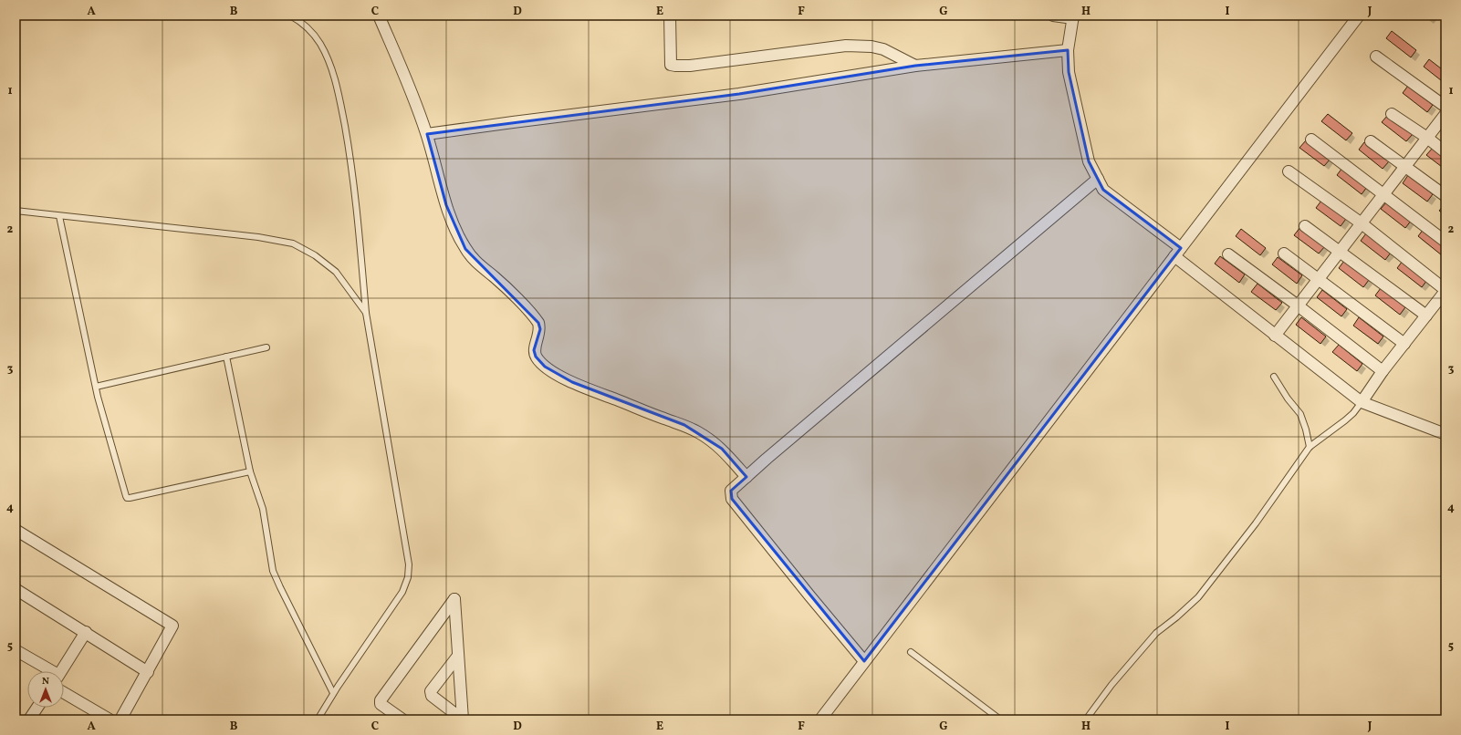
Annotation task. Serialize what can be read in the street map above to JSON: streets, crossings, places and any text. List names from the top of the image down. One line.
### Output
{"north":"top","grid":{"columns":["A","B","C","D","E","F","G","H","I","J"],"rows":["1","2","3","4","5"]}}
